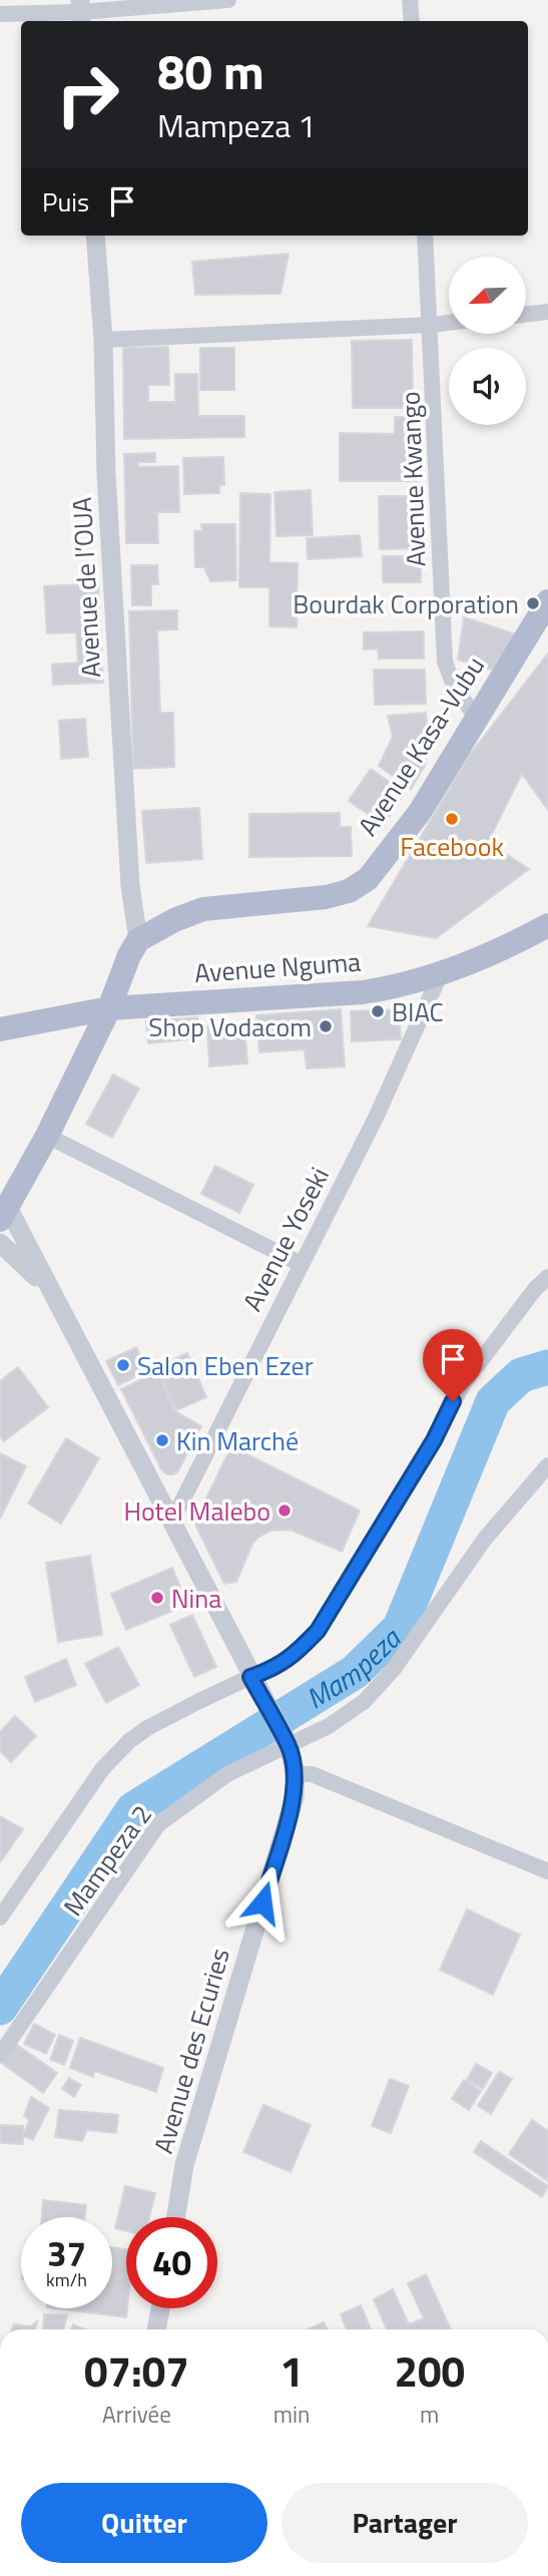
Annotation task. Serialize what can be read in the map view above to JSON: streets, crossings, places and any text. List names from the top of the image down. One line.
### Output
{"streets":{"main road":["Avenue Kasa-Vubu","Avenue Nguma"],"street":["Avenue Kwango","Avenue de l’OUA","Avenue Yoseki","Mampeza 2","Avenue des Ecuries"]},"crossings":[["Avenue Kwango","Avenue Kasa-Vubu"],["Avenue de l’OUA","Avenue Kasa-Vubu"],["Avenue Nguma","Avenue Yoseki"],["Avenue Yoseki","Avenue des Ecuries"],["Mampeza 2","Avenue des Ecuries"]],"water":["Mampeza"],"places":["Bourdak Corporation","Facebook","BIAC","Shop Vodacom","Salon Eben Ezer","Kin Marché","Hotel Malebo","Nina"],"north":"bottom left","page":{"turn":["80 m","Mampeza 1"],"then":"Puis","speed":"37 km/h","limit":"40","eta":["07:07","Arrivée","1","min","200","m"],"buttons":["Quitter","Partager"]}}
